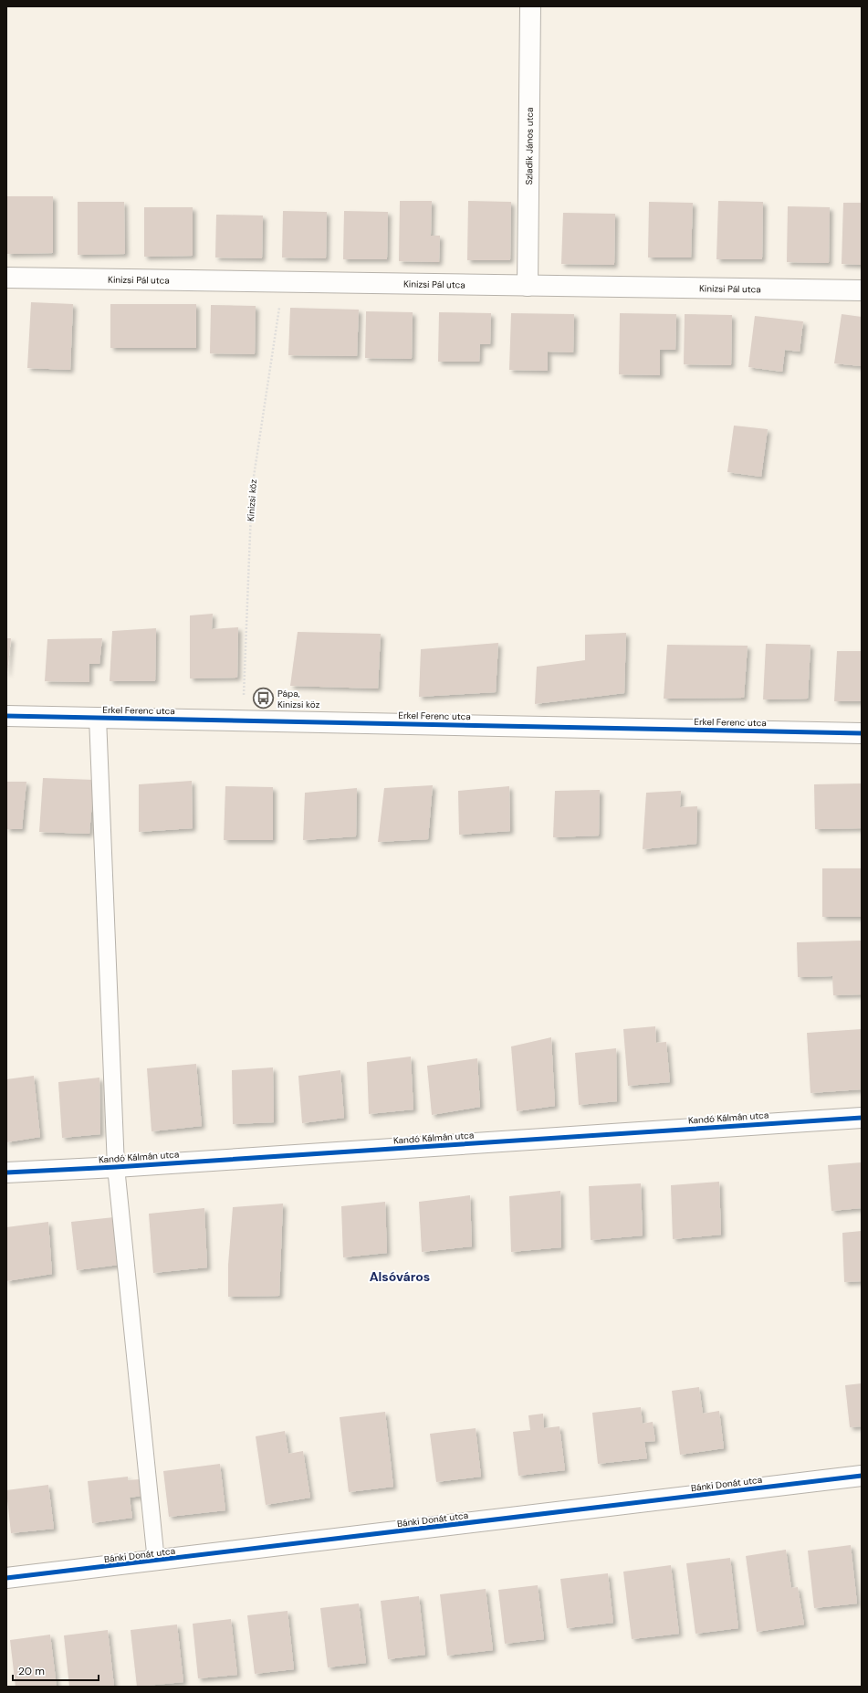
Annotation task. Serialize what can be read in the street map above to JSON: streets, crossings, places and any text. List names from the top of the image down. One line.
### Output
{"streets":{"street":["Szladik János utca","Kinizsi Pál utca","Erkel Ferenc utca","Kandó Kálmán utca","Bánki Donát utca"],"path":["Kinizsi köz"]},"crossings":[["Szladik János utca","Kinizsi Pál utca"],["Kinizsi Pál utca","Kinizsi köz"],["Kinizsi köz","Erkel Ferenc utca"]],"districts":["Alsóváros"],"places":{"bus stop":["Pápa, Kinizsi köz"]},"scale_bar":"20 m"}
